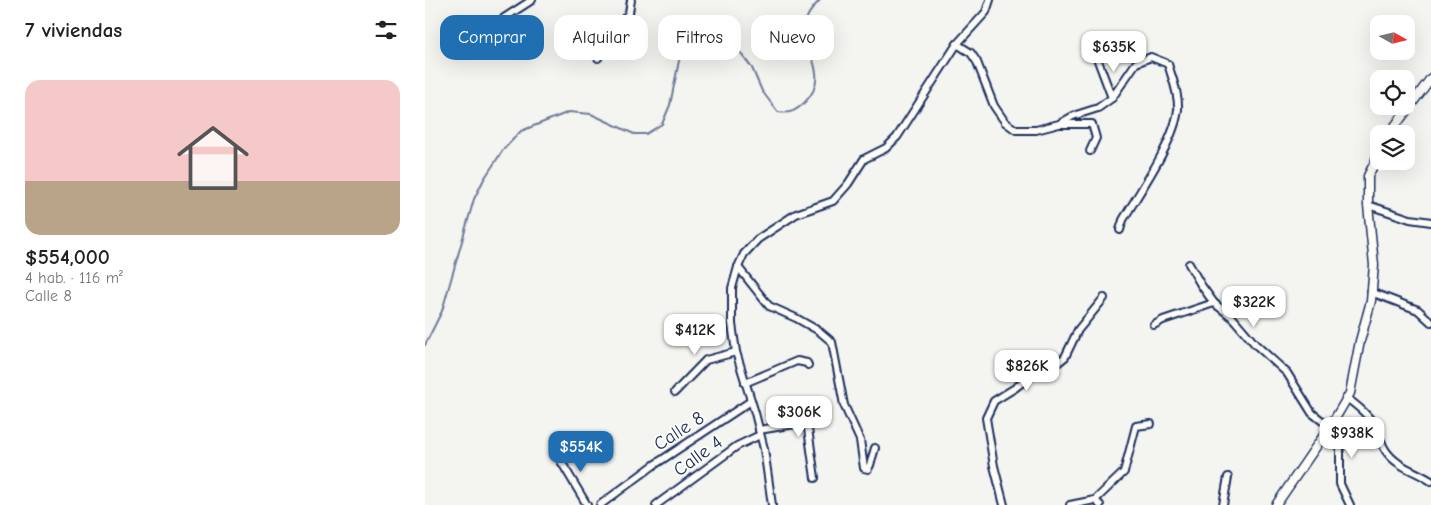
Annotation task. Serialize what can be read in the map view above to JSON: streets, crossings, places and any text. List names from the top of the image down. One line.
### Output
{"streets":{"street":["Calle 8","Calle 4"]},"north":"right","page":{"heading":"7 viviendas","chip":["Comprar","Alquilar","Filtros","Nuevo"],"price":["$635K","$322K","$412K","$826K","$306K","$938K","$554K"],"list":[{"name":"$554,000","note":"4 hab. · 116 m² · Calle 8"}]}}
